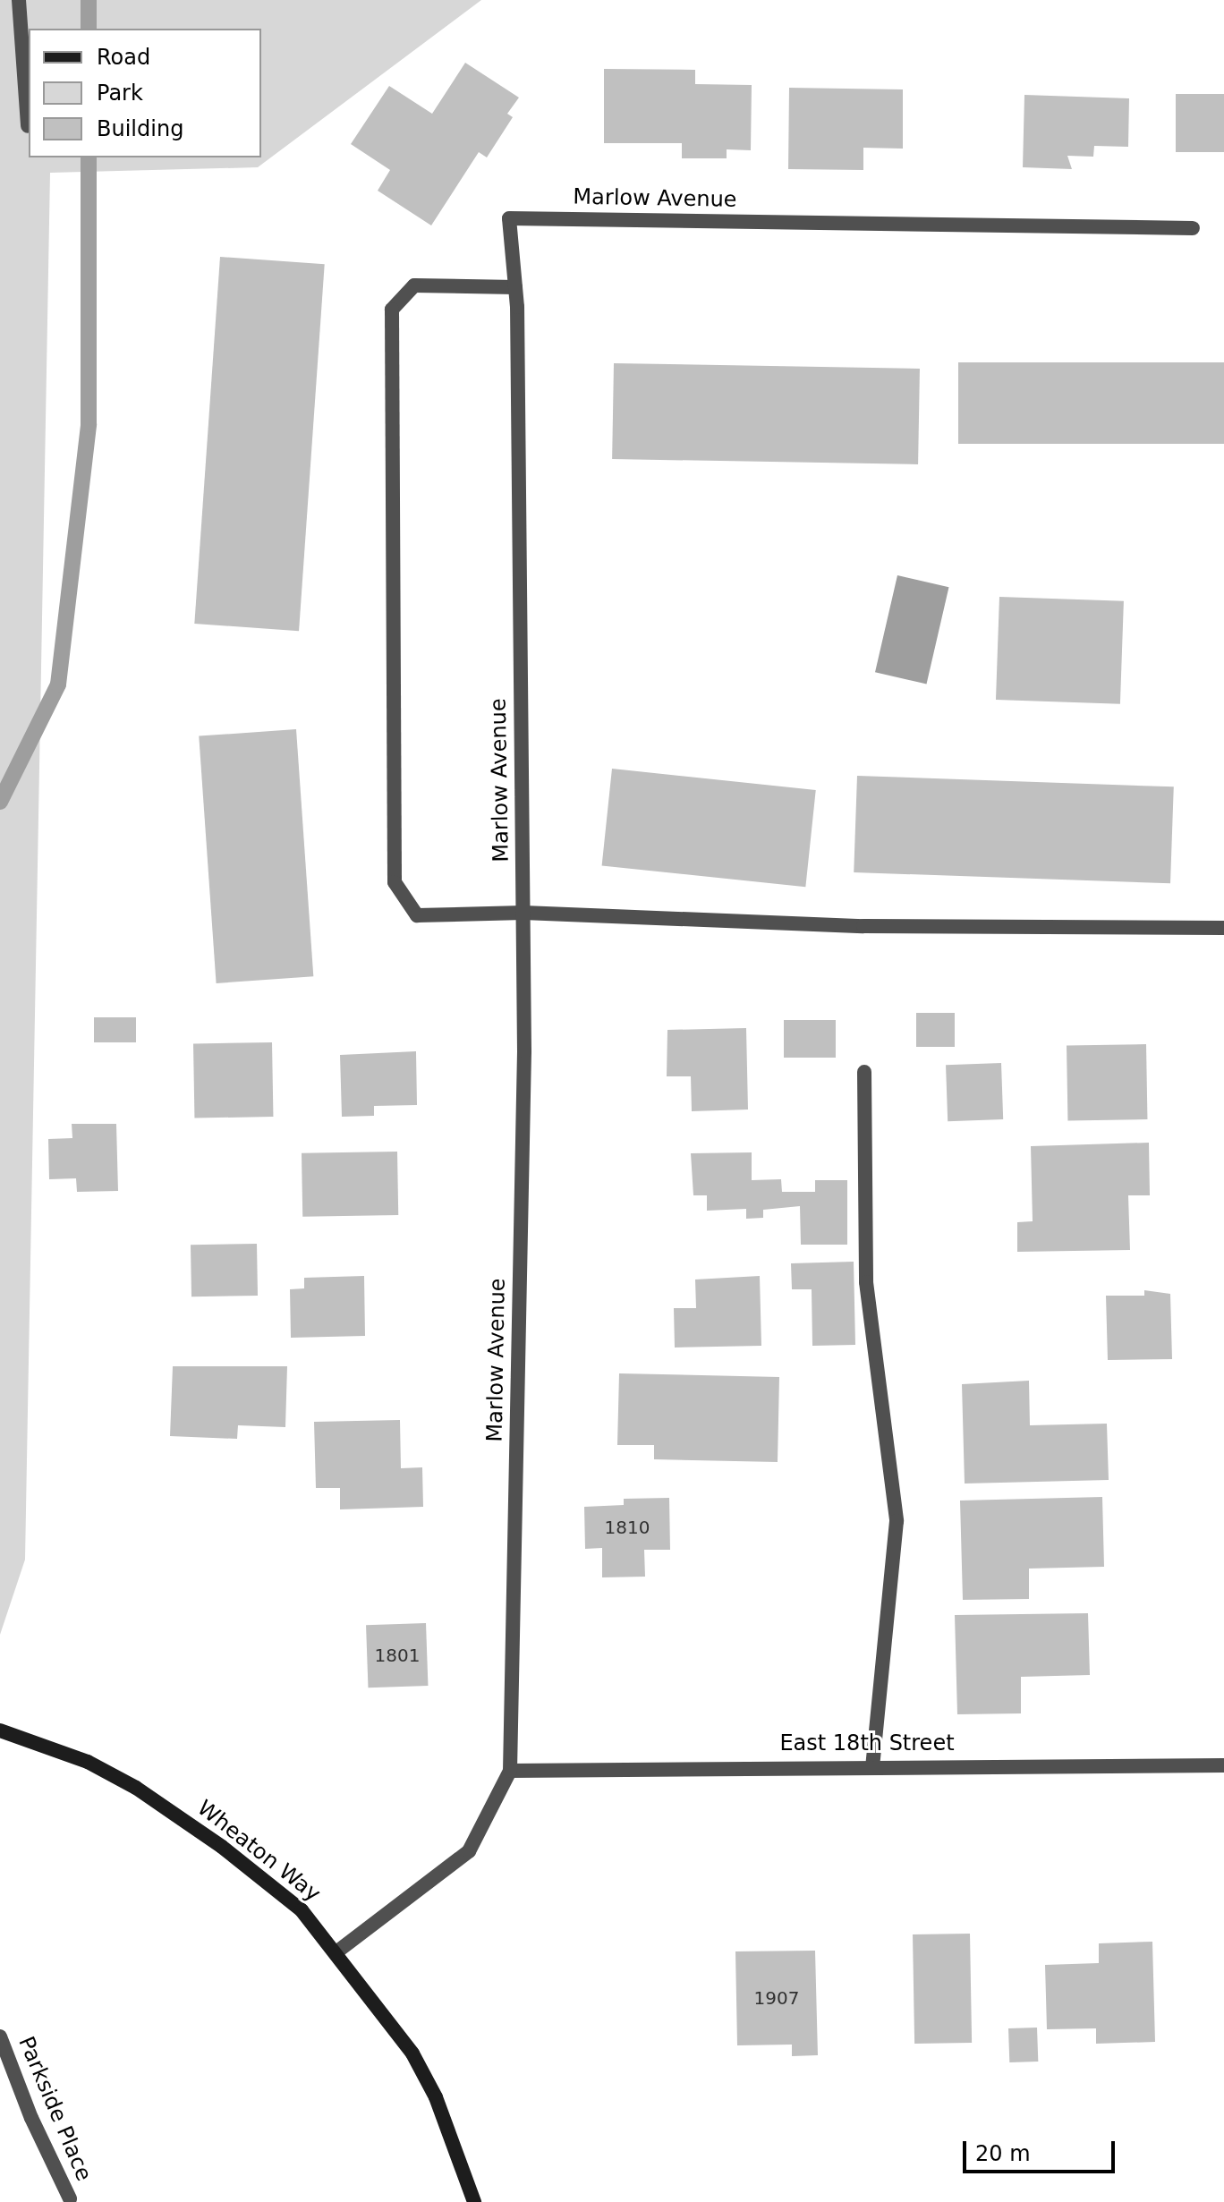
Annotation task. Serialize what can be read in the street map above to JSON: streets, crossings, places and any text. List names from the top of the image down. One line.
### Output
{"streets":{"main road":["Wheaton Way"],"street":["Marlow Avenue","East 18th Street","Parkside Place"]},"crossings":[["Marlow Avenue","East 18th Street"],["Marlow Avenue","Wheaton Way"]],"house_numbers":["1810","1801","1907"],"legend":["Road","Park","Building"],"scale_bar":"20 m"}
